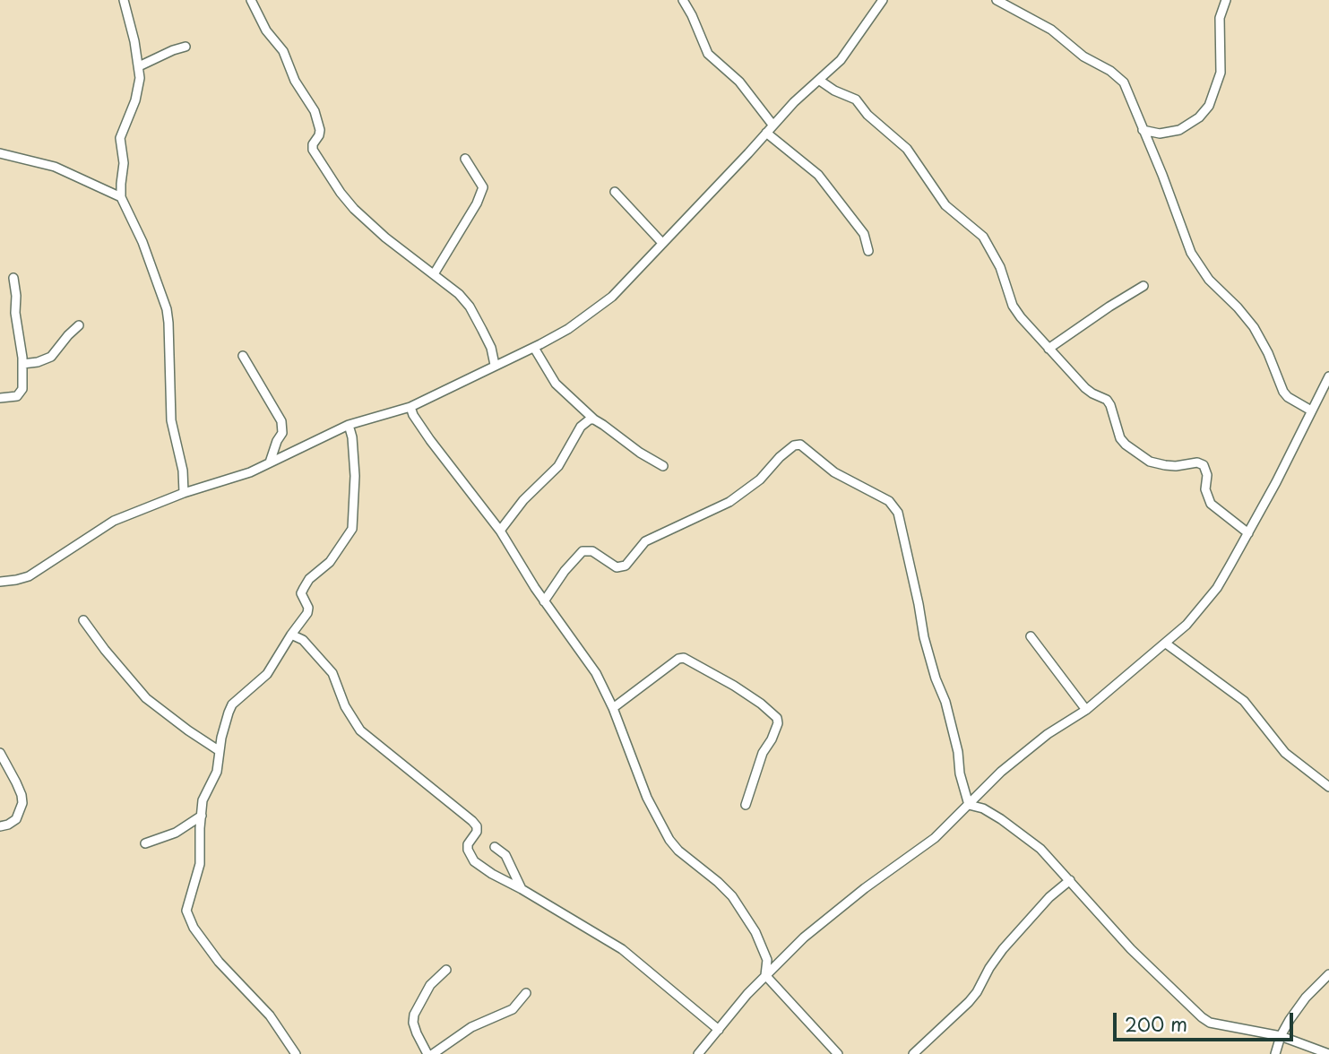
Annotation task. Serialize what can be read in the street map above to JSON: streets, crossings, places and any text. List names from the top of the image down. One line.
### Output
{"scale_bar":"200 m"}
